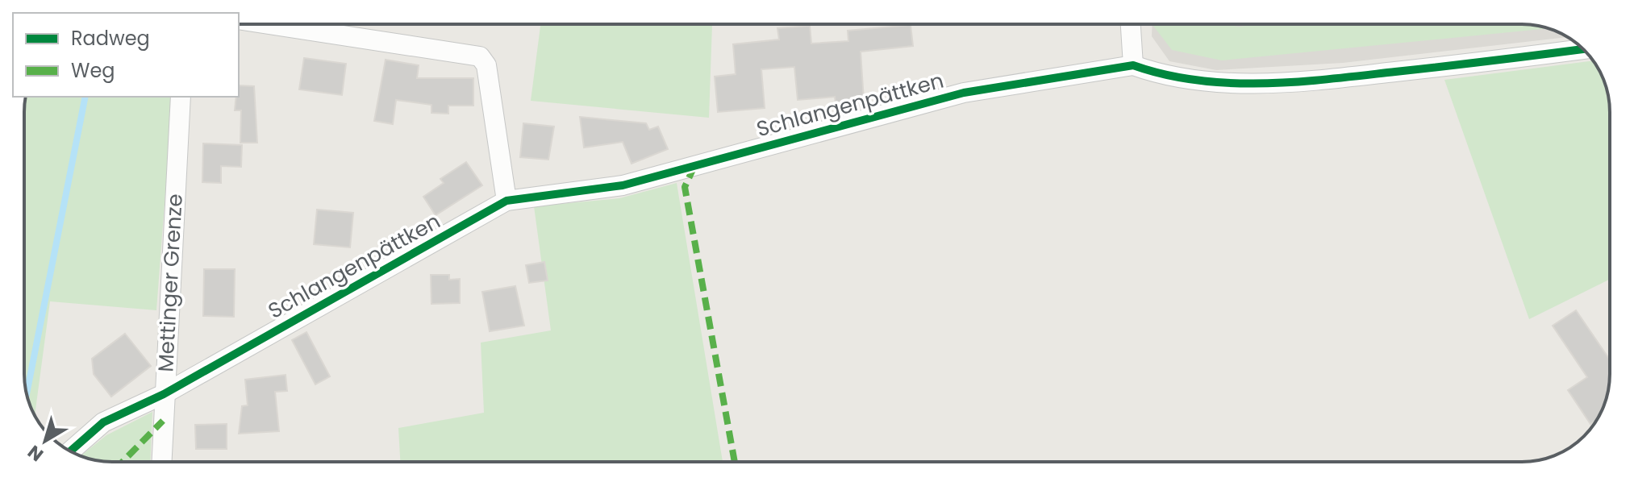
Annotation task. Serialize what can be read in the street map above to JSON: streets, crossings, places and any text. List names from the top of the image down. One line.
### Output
{"streets":{"street":["Schlangenpättken","Mettinger Grenze"]},"crossings":[["Schlangenpättken","Mettinger Grenze"]],"legend":["Radweg","Weg"],"north":"bottom left"}
